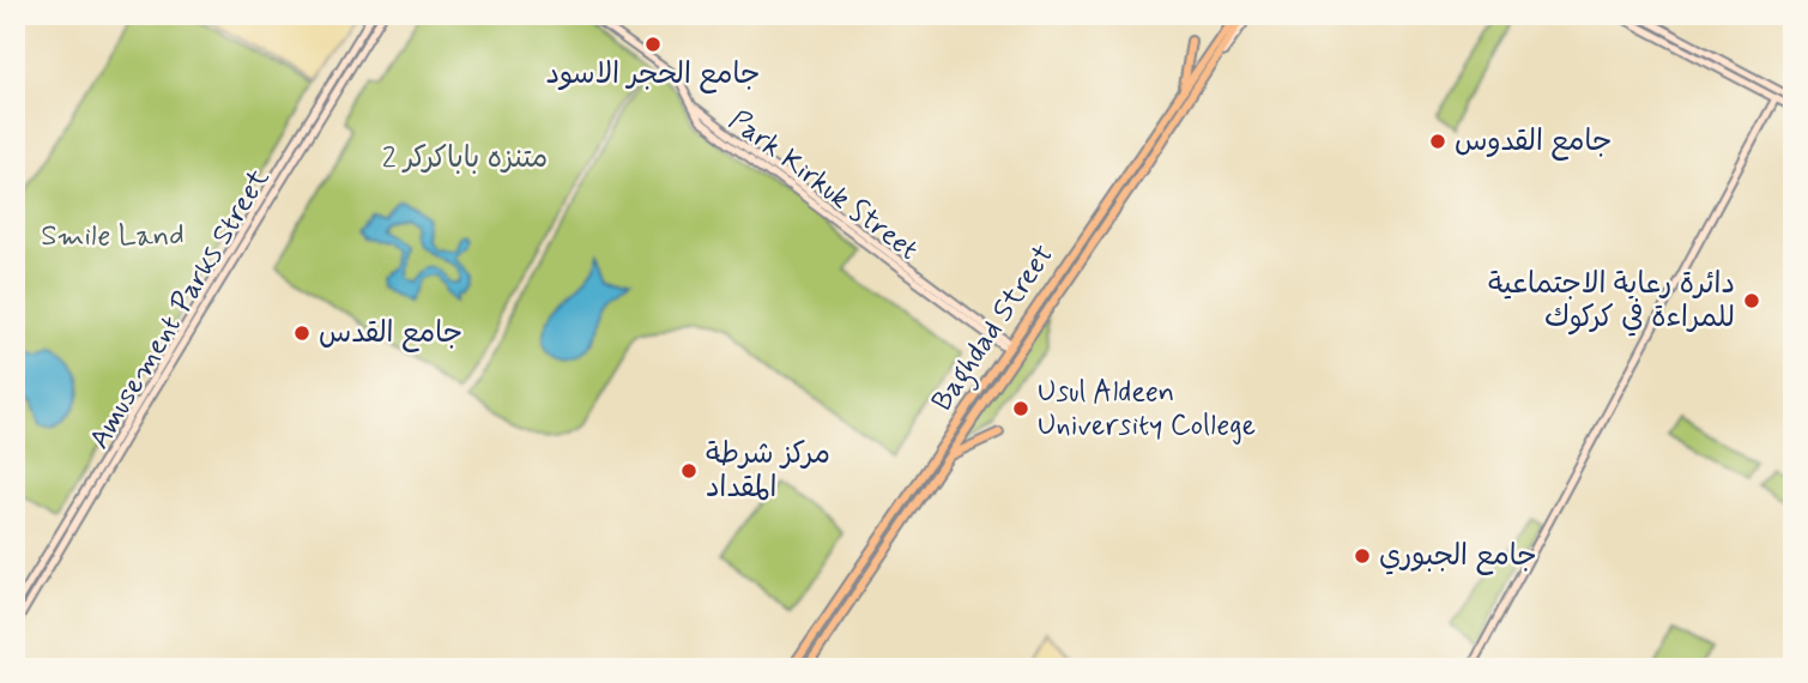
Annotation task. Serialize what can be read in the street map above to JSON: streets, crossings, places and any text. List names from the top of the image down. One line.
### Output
{"streets":{"main road":["Park Kirkuk Street","Amusement Parks Street","Baghdad Street"]},"crossings":[["Park Kirkuk Street","Baghdad Street"]],"parks":["متنزه باباكركر 2","Smile Land"],"places":["جامع الحجر الاسود","جامع القدوس","دائرة رعاية الاجتماعية للمراءة في كركوك","جامع القدس","Usul Aldeen University College","مركز شرطة المقداد","جامع الجبوري"]}
